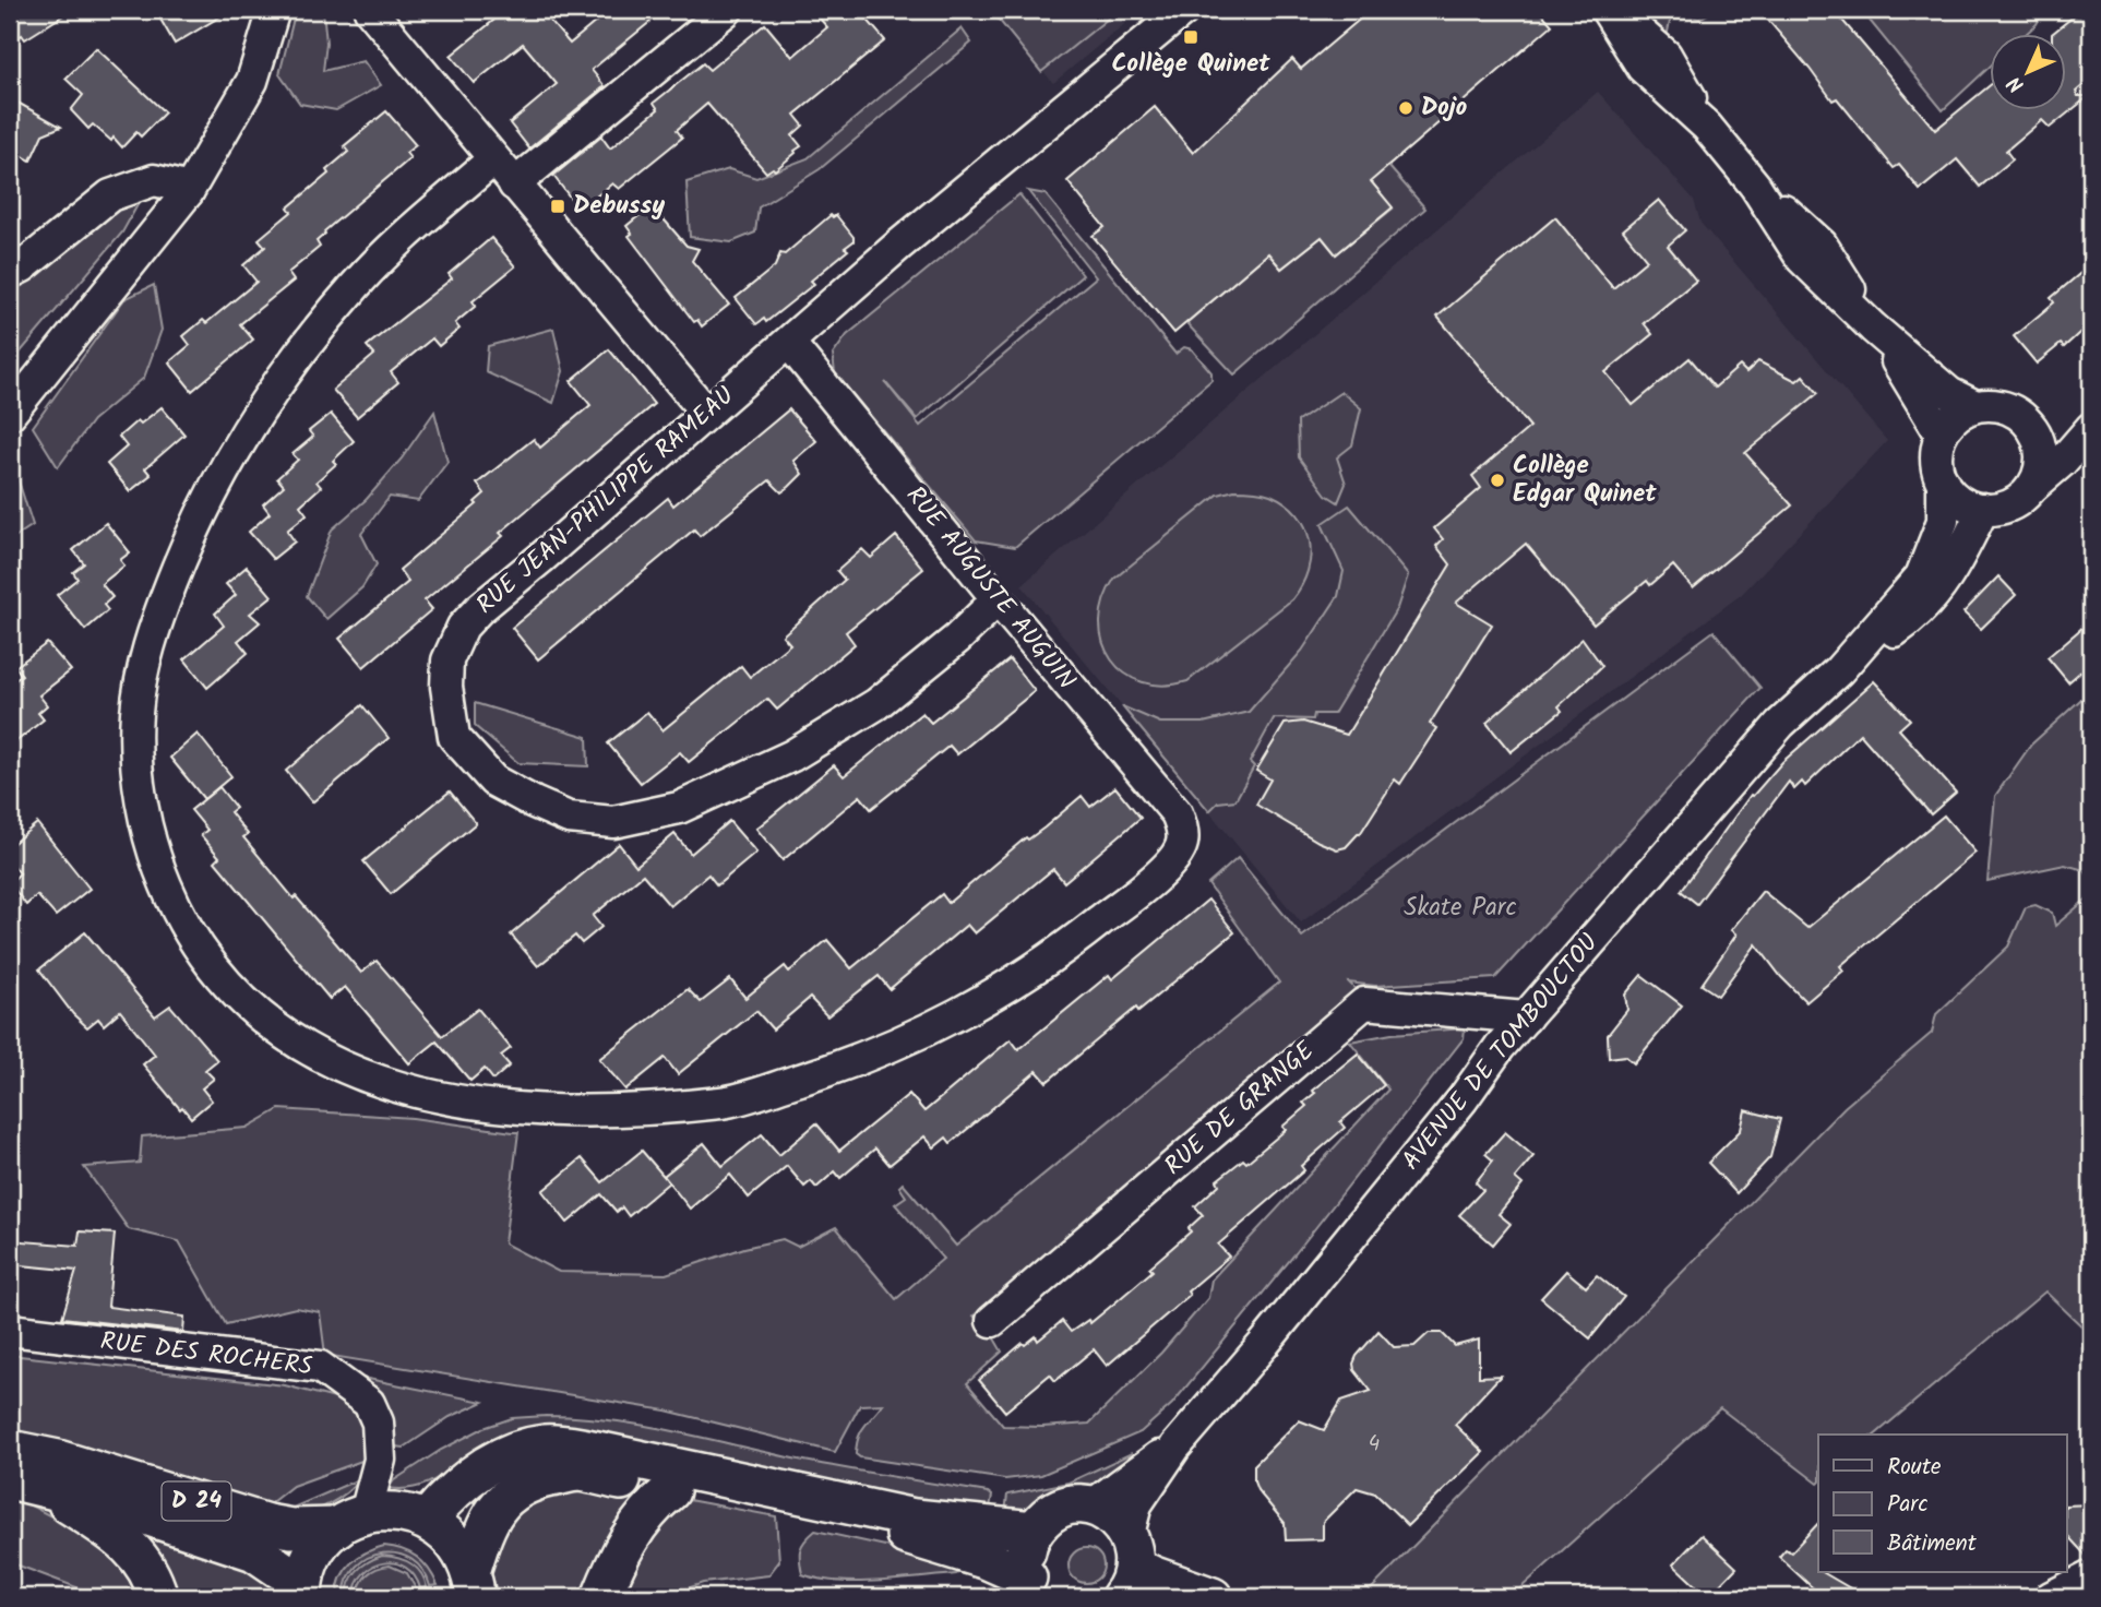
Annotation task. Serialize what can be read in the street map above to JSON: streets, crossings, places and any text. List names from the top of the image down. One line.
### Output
{"streets":{"main road":["D 24"],"street":["RUE JEAN-PHILIPPE RAMEAU","RUE AUGUSTE AUGUIN","AVENUE DE TOMBOUCTOU","RUE DE GRANGE","RUE DES ROCHERS"]},"crossings":[["RUE JEAN-PHILIPPE RAMEAU","RUE AUGUSTE AUGUIN"],["AVENUE DE TOMBOUCTOU","RUE DE GRANGE"],["RUE DES ROCHERS","D 24"]],"parks":["Skate Parc"],"places":{"transit":["Collège Quinet","Debussy"],"other":["Dojo","Collège Edgar Quinet"]},"house_numbers":["4"],"legend":["Route","Parc","Bâtiment"],"north":"bottom left"}
